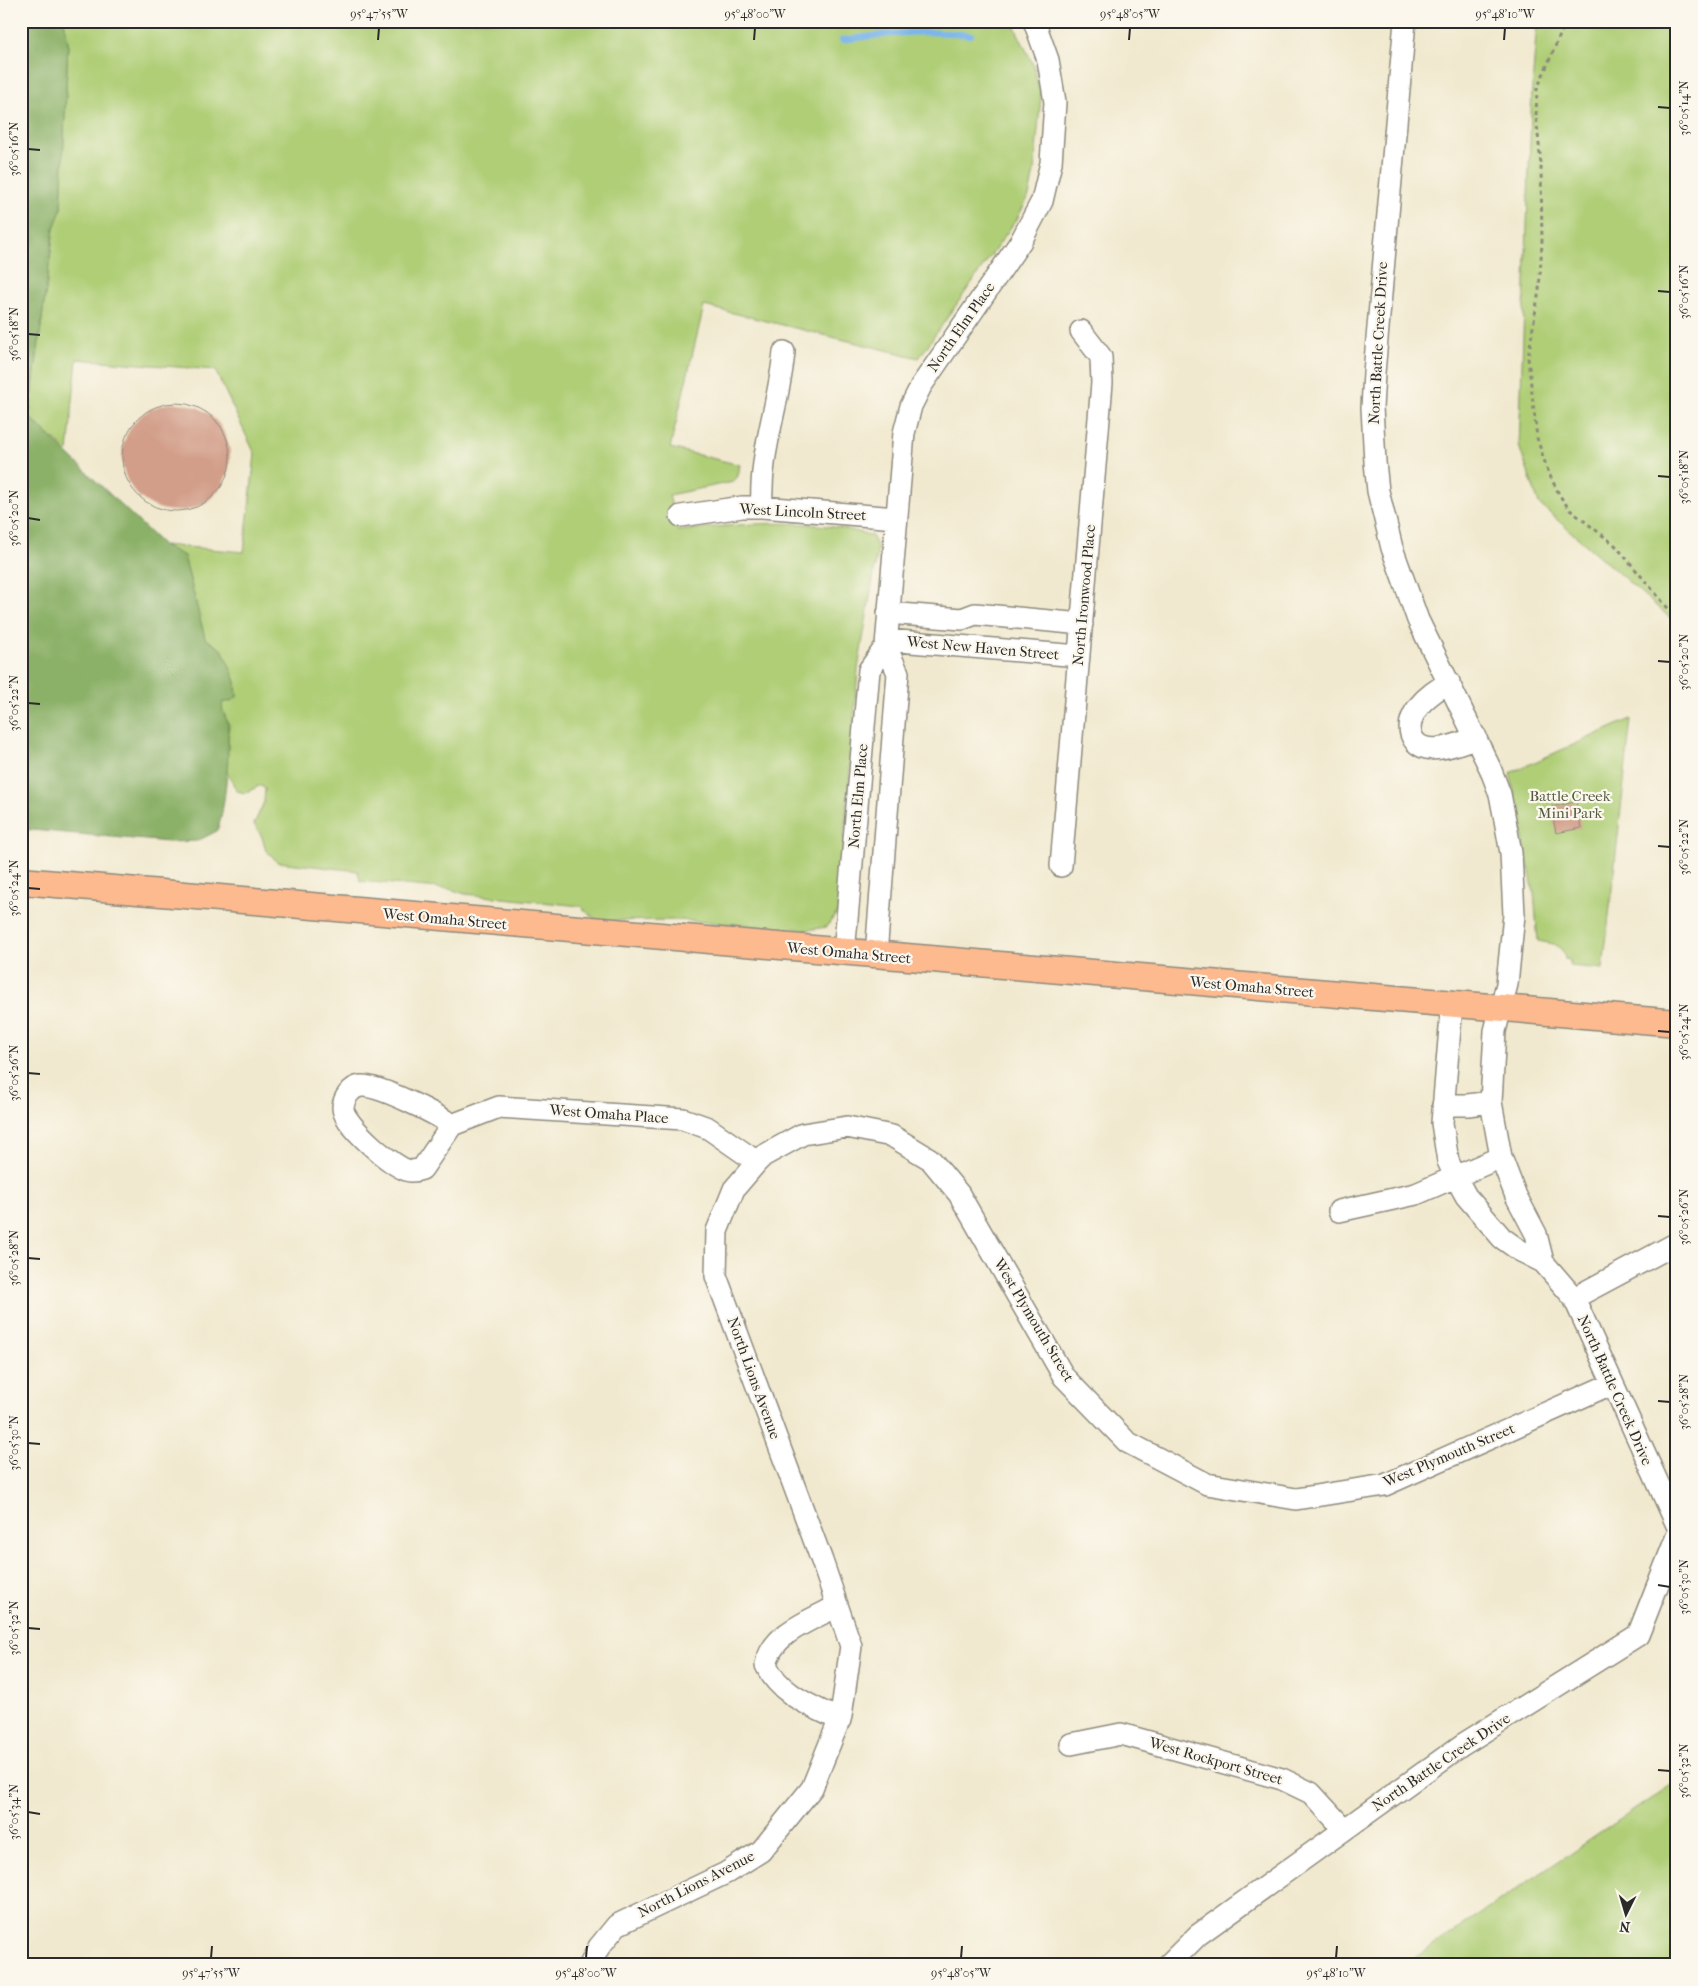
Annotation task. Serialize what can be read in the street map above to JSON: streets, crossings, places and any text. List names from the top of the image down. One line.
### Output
{"streets":{"main road":["West Omaha Street"],"street":["North Elm Place","North Battle Creek Drive","West Lincoln Street","North Ironwood Place","West New Haven Street","West Omaha Place","West Plymouth Street","North Lions Avenue","West Rockport Street"]},"crossings":[["North Elm Place","West Lincoln Street"],["North Elm Place","West New Haven Street"],["North Elm Place","West Omaha Street"],["North Battle Creek Drive","West Omaha Street"],["North Battle Creek Drive","West Plymouth Street"],["North Battle Creek Drive","West Rockport Street"],["North Ironwood Place","West New Haven Street"],["West Omaha Place","West Plymouth Street"],["West Omaha Place","North Lions Avenue"],["West Plymouth Street","North Lions Avenue"]],"parks":["Battle Creek Mini Park"],"north":"bottom","coordinates":["95°47'55\"W","95°48'00\"W","95°48'05\"W","95°48'10\"W","36°05'14\"N","36°05'16\"N","36°05'18\"N","36°05'20\"N","36°05'22\"N","36°05'24\"N","36°05'26\"N","36°05'28\"N","36°05'30\"N","36°05'32\"N","36°05'34\"N"]}
